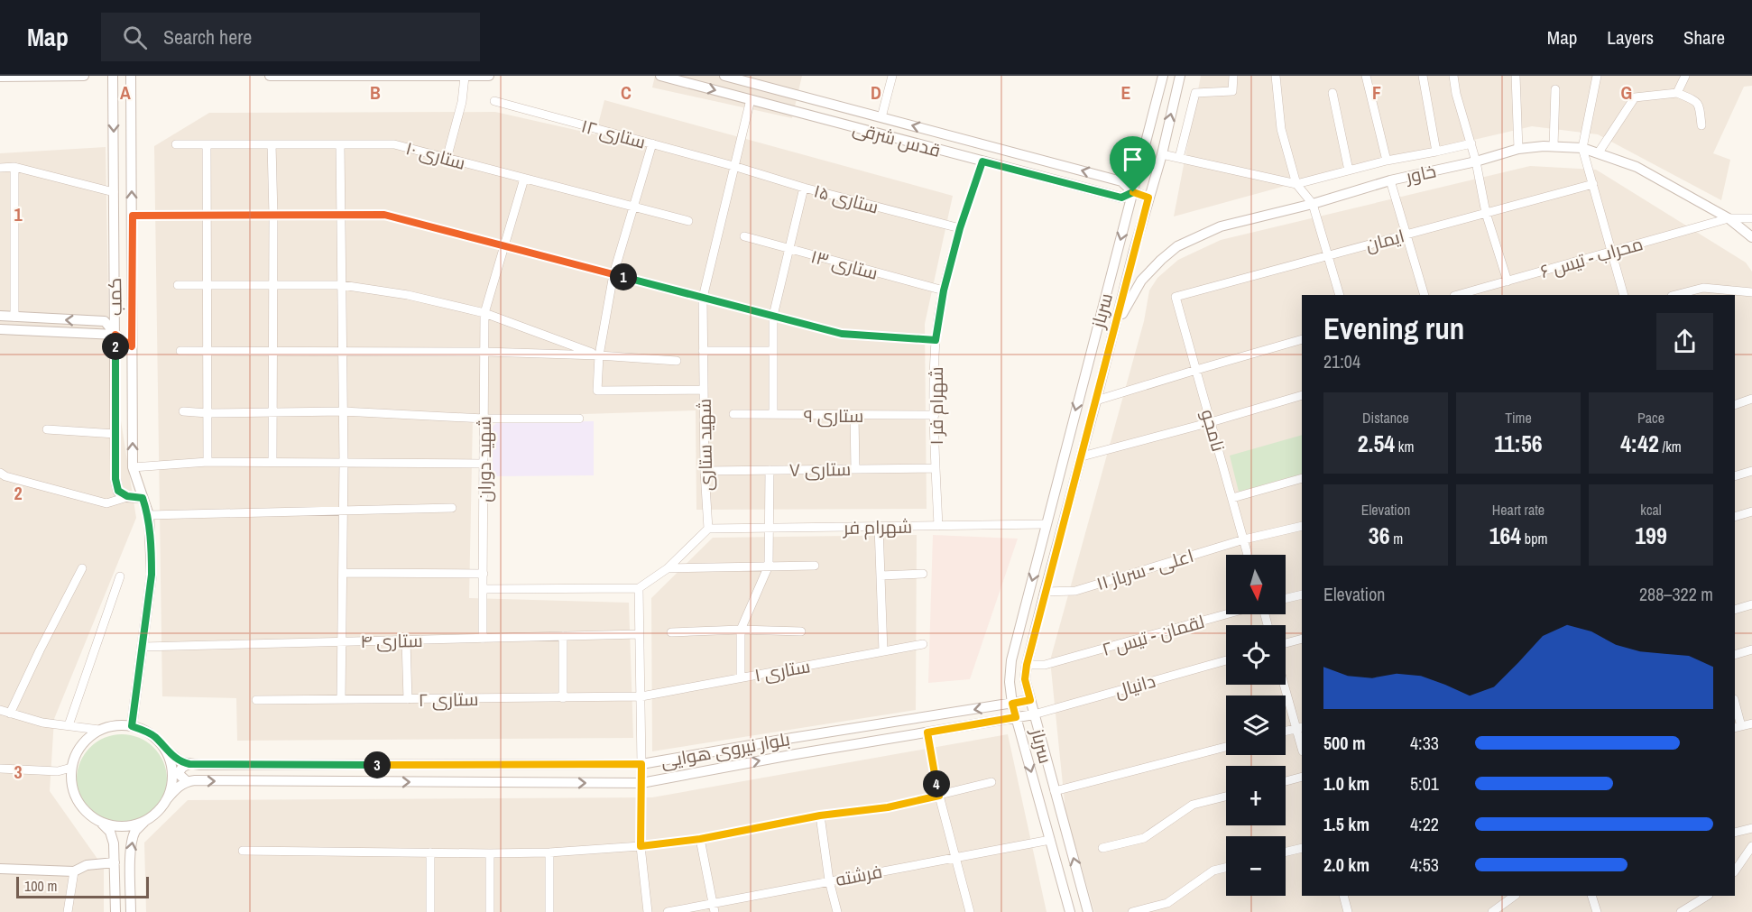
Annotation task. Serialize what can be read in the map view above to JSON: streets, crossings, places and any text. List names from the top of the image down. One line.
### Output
{"streets":{"street":["ستاری ۱۲","قدس شرقی","ستاری ۱۰","خاور","ستاری ۱۵","ایمان","محراب - تیس ۶","ستاری ۱۳","کمب","سرباز","شهرام فر ۱","ستاری ۹","نامجو","شهید ستاری","شهید دوران","ستاری ۷","شهرام فر","اعلی - سرباز ۱۱","لقمان - تیس ۲","ستاری ۴","ستاری ۱","دانیال","ستاری ۲","بلوار نیروی هوایی","فرشته"]},"crossings":[["ستاری ۱۲","ستاری ۱۵"],["ستاری ۱۲","شهید ستاری"],["قدس شرقی","سرباز"],["قدس شرقی","شهرام فر ۱"],["قدس شرقی","شهید ستاری"],["ستاری ۱۰","شهید دوران"],["خاور","محراب - تیس ۶"],["خاور","سرباز"],["ستاری ۱۵","شهرام فر ۱"],["ستاری ۱۵","شهید ستاری"],["ایمان","نامجو"],["ستاری ۱۳","شهرام فر ۱"],["کمب","ستاری ۴"],["سرباز","شهرام فر"],["سرباز","اعلی - سرباز ۱۱"],["سرباز","لقمان - تیس ۲"],["سرباز","دانیال"],["سرباز","بلوار نیروی هوایی"],["سرباز","فرشته"],["شهرام فر ۱","ستاری ۹"],["شهرام فر ۱","ستاری ۷"],["شهرام فر ۱","شهرام فر"],["نامجو","اعلی - سرباز ۱۱"],["شهید ستاری","ستاری ۷"],["شهید ستاری","شهرام فر"],["شهید دوران","ستاری ۴"],["ستاری ۱","ستاری ۲"],["دانیال","بلوار نیروی هوایی"]],"scale_bar":"100 m","north":"bottom","page":{"header":"Map","search":"Search here","nav":["Map","Layers","Share"],"pins":["1","2","3","4"],"heading":["Evening run","21:04"],"stats":[["Distance","2.54 km"],["Time","11:56"],["Pace","4:42 /km"],["Elevation","36 m"],["Heart rate","164 bpm"],["kcal","199"]],"map_buttons":["+","−"],"chart":["Elevation","288–322 m"],"list":[{"name":"500 m","note":"4:33"},{"name":"1.0 km","note":"5:01"},{"name":"1.5 km","note":"4:22"},{"name":"2.0 km","note":"4:53"}],"scale":"100 m"},"grid":{"columns":["A","B","C","D","E","F","G"],"rows":["1","2","3"]}}
